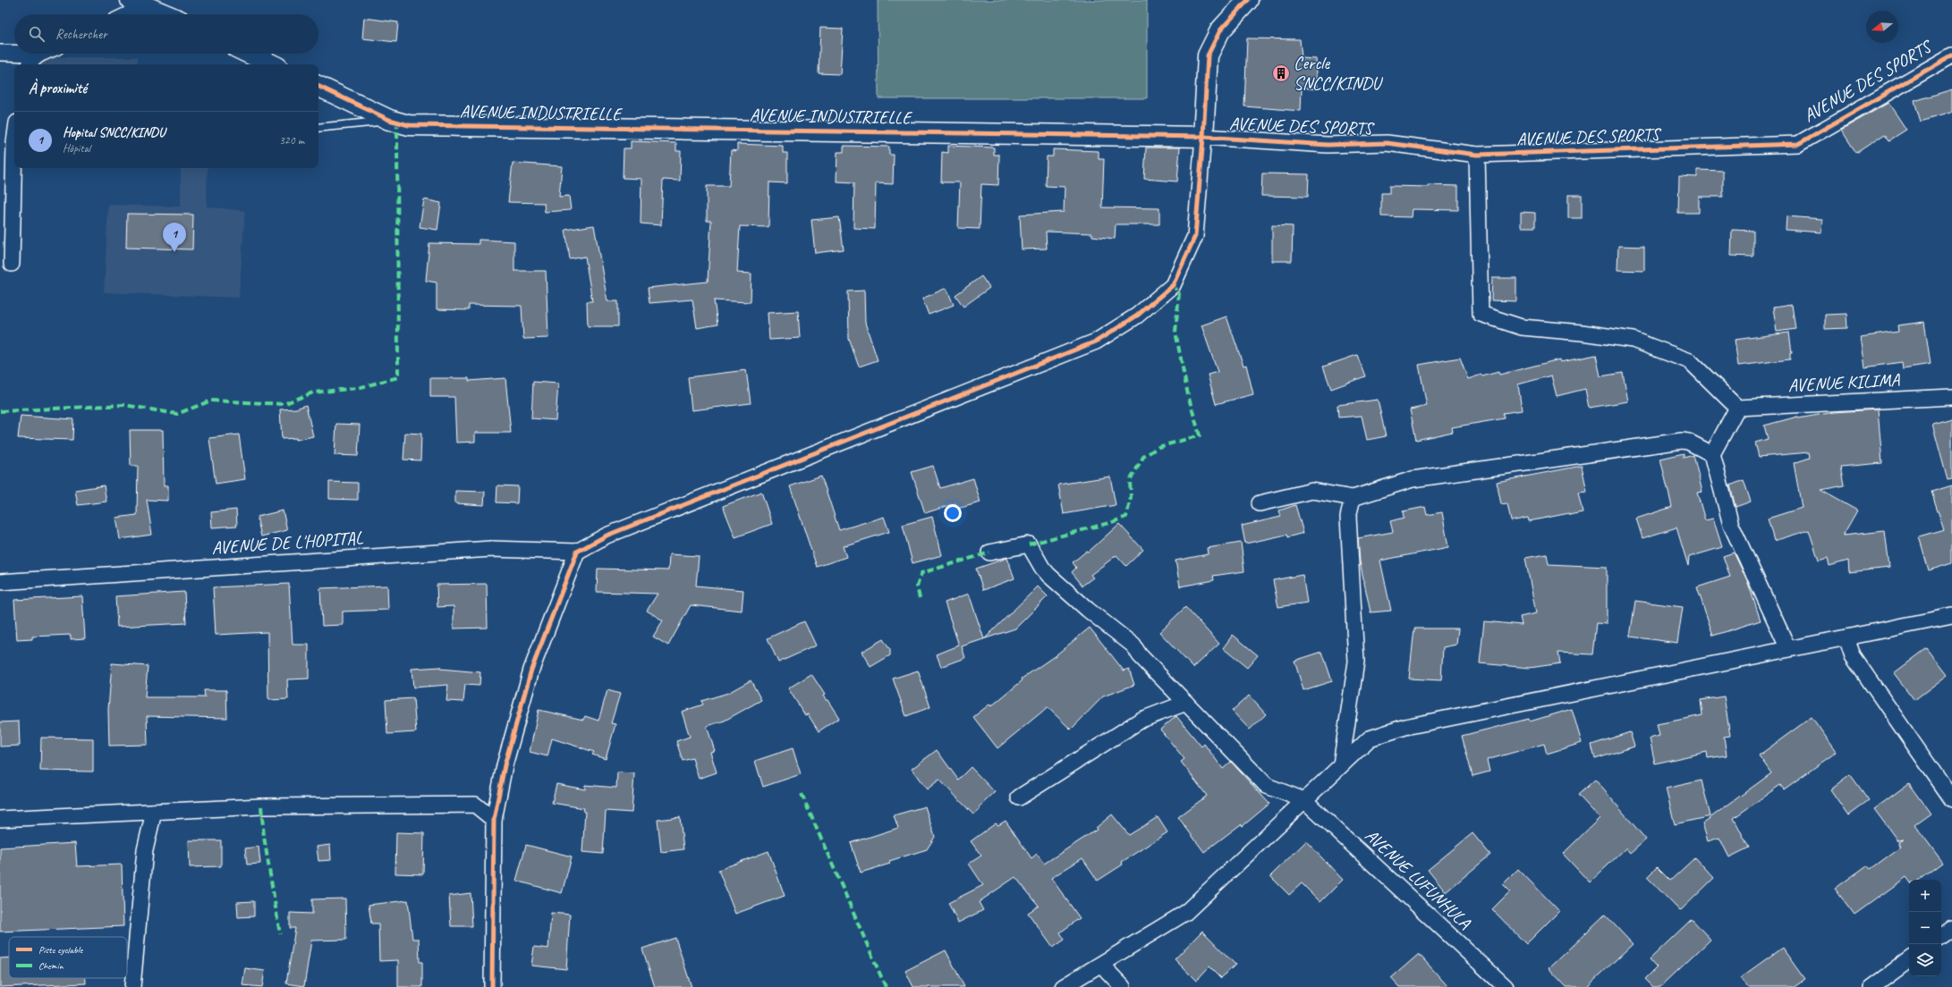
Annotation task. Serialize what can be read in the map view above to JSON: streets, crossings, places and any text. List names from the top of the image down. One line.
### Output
{"streets":{"street":["AVENUE DES SPORTS","AVENUE INDUSTRIELLE","AVENUE KILIMA","AVENUE DE L'HOPITAL","AVENUE LUFUNHULA"]},"crossings":[["AVENUE DES SPORTS","AVENUE INDUSTRIELLE"]],"places":{"building":["Cercle SNCC/KINDU"]},"legend":["Piste cyclable","Chemin"],"north":"left","page":{"search":"Rechercher","heading":"À proximité","list":[{"mark":"1","name":"Hopital SNCC/KINDU","note":"Hôpital","value":"320 m"}],"pins":"1","map_buttons":["+","−"]}}
